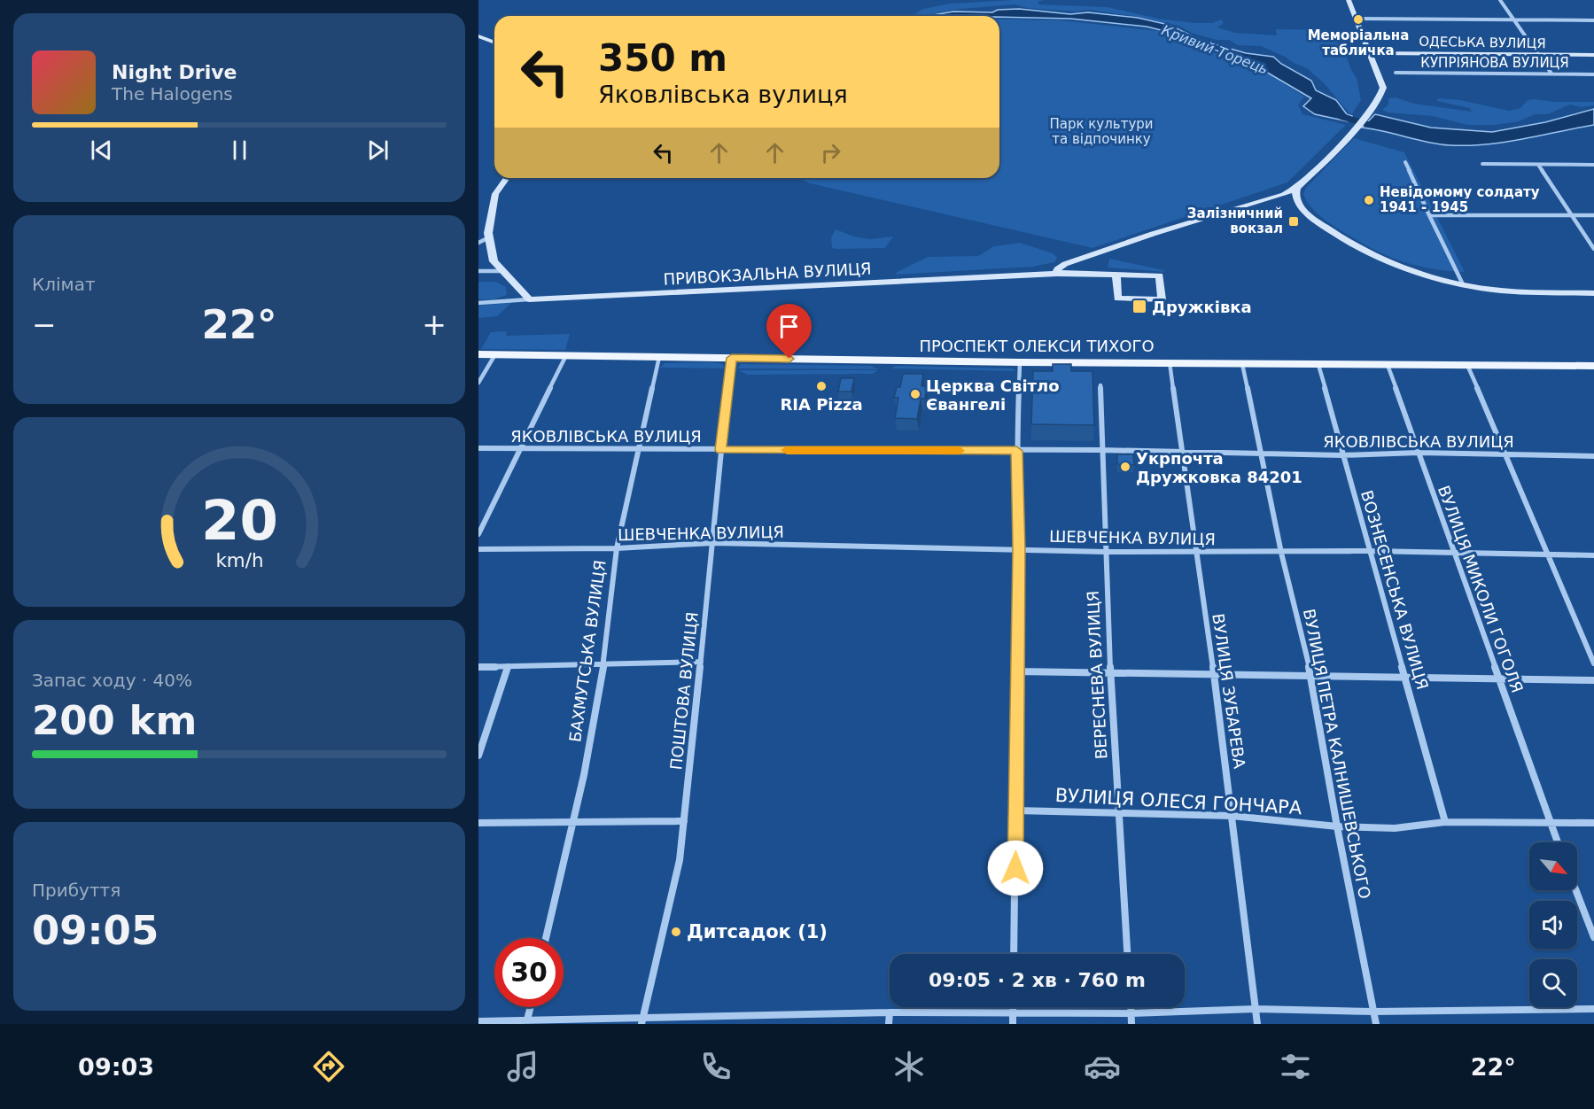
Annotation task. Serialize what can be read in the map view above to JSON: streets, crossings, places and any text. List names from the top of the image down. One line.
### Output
{"streets":{"main road":["ПРОСПЕКТ ОЛЕКСИ ТИХОГО"],"street":["ОДЕСЬКА ВУЛИЦЯ","КУПРІЯНОВА ВУЛИЦЯ","ПРИВОКЗАЛЬНА ВУЛИЦЯ","ЯКОВЛІВСЬКА ВУЛИЦЯ","ШЕВЧЕНКА ВУЛИЦЯ","ВУЛИЦЯ МИКОЛИ ГОГОЛЯ","ВОЗНЕСЕНСЬКА ВУЛИЦЯ","БАХМУТСЬКА ВУЛИЦЯ","ВЕРЕСНЕВА ВУЛИЦЯ","ПОШТОВА ВУЛИЦЯ","ВУЛИЦЯ ЗУБАРЕВА","ВУЛИЦЯ ПЕТРА КАЛНИШЕВСЬКОГО","ВУЛИЦЯ ОЛЕСЯ ГОНЧАРА"]},"crossings":[["ПРОСПЕКТ ОЛЕКСИ ТИХОГО","ВУЛИЦЯ МИКОЛИ ГОГОЛЯ"],["ПРОСПЕКТ ОЛЕКСИ ТИХОГО","ВОЗНЕСЕНСЬКА ВУЛИЦЯ"],["ПРОСПЕКТ ОЛЕКСИ ТИХОГО","БАХМУТСЬКА ВУЛИЦЯ"],["ПРОСПЕКТ ОЛЕКСИ ТИХОГО","ПОШТОВА ВУЛИЦЯ"],["ПРОСПЕКТ ОЛЕКСИ ТИХОГО","ВУЛИЦЯ ЗУБАРЕВА"],["ПРОСПЕКТ ОЛЕКСИ ТИХОГО","ВУЛИЦЯ ПЕТРА КАЛНИШЕВСЬКОГО"],["ЯКОВЛІВСЬКА ВУЛИЦЯ","ВУЛИЦЯ МИКОЛИ ГОГОЛЯ"],["ЯКОВЛІВСЬКА ВУЛИЦЯ","ВОЗНЕСЕНСЬКА ВУЛИЦЯ"],["ЯКОВЛІВСЬКА ВУЛИЦЯ","БАХМУТСЬКА ВУЛИЦЯ"],["ЯКОВЛІВСЬКА ВУЛИЦЯ","ВЕРЕСНЕВА ВУЛИЦЯ"],["ЯКОВЛІВСЬКА ВУЛИЦЯ","ПОШТОВА ВУЛИЦЯ"],["ЯКОВЛІВСЬКА ВУЛИЦЯ","ВУЛИЦЯ ЗУБАРЕВА"],["ЯКОВЛІВСЬКА ВУЛИЦЯ","ВУЛИЦЯ ПЕТРА КАЛНИШЕВСЬКОГО"],["ШЕВЧЕНКА ВУЛИЦЯ","ВУЛИЦЯ МИКОЛИ ГОГОЛЯ"],["ШЕВЧЕНКА ВУЛИЦЯ","ВОЗНЕСЕНСЬКА ВУЛИЦЯ"],["ШЕВЧЕНКА ВУЛИЦЯ","БАХМУТСЬКА ВУЛИЦЯ"],["ШЕВЧЕНКА ВУЛИЦЯ","ВЕРЕСНЕВА ВУЛИЦЯ"],["ШЕВЧЕНКА ВУЛИЦЯ","ПОШТОВА ВУЛИЦЯ"],["ШЕВЧЕНКА ВУЛИЦЯ","ВУЛИЦЯ ЗУБАРЕВА"],["ШЕВЧЕНКА ВУЛИЦЯ","ВУЛИЦЯ ПЕТРА КАЛНИШЕВСЬКОГО"],["ВУЛИЦЯ МИКОЛИ ГОГОЛЯ","ВУЛИЦЯ ОЛЕСЯ ГОНЧАРА"],["ВОЗНЕСЕНСЬКА ВУЛИЦЯ","ВУЛИЦЯ ОЛЕСЯ ГОНЧАРА"],["ВЕРЕСНЕВА ВУЛИЦЯ","ВУЛИЦЯ ОЛЕСЯ ГОНЧАРА"],["ВУЛИЦЯ ЗУБАРЕВА","ВУЛИЦЯ ОЛЕСЯ ГОНЧАРА"],["ВУЛИЦЯ ПЕТРА КАЛНИШЕВСЬКОГО","ВУЛИЦЯ ОЛЕСЯ ГОНЧАРА"]],"water":["Кривий Торець"],"parks":["Парк культури та відпочинку"],"places":{"other":["Меморіальна табличка","Невідомому солдату 1941 - 1945","RIA Pizza","Церква Світло Євангелі","Укрпочта Дружковка 84201","Дитсадок (1)"],"transit":["Залізничний вокзал","Дружківка"]},"north":"bottom right","page":{"turn":["350 m","Яковлівська вулиця"],"song":["Night Drive","The Halogens"],"tile":["Клімат",["Запас ходу · 40%","200 km"],["Прибуття","09:05"]],"heat":["−","22°","+"],"limit":"30","trip":"09:05 · 2 хв · 760 m","tabs":["09:03","22°"],"gauge":["20","km/h"]}}
